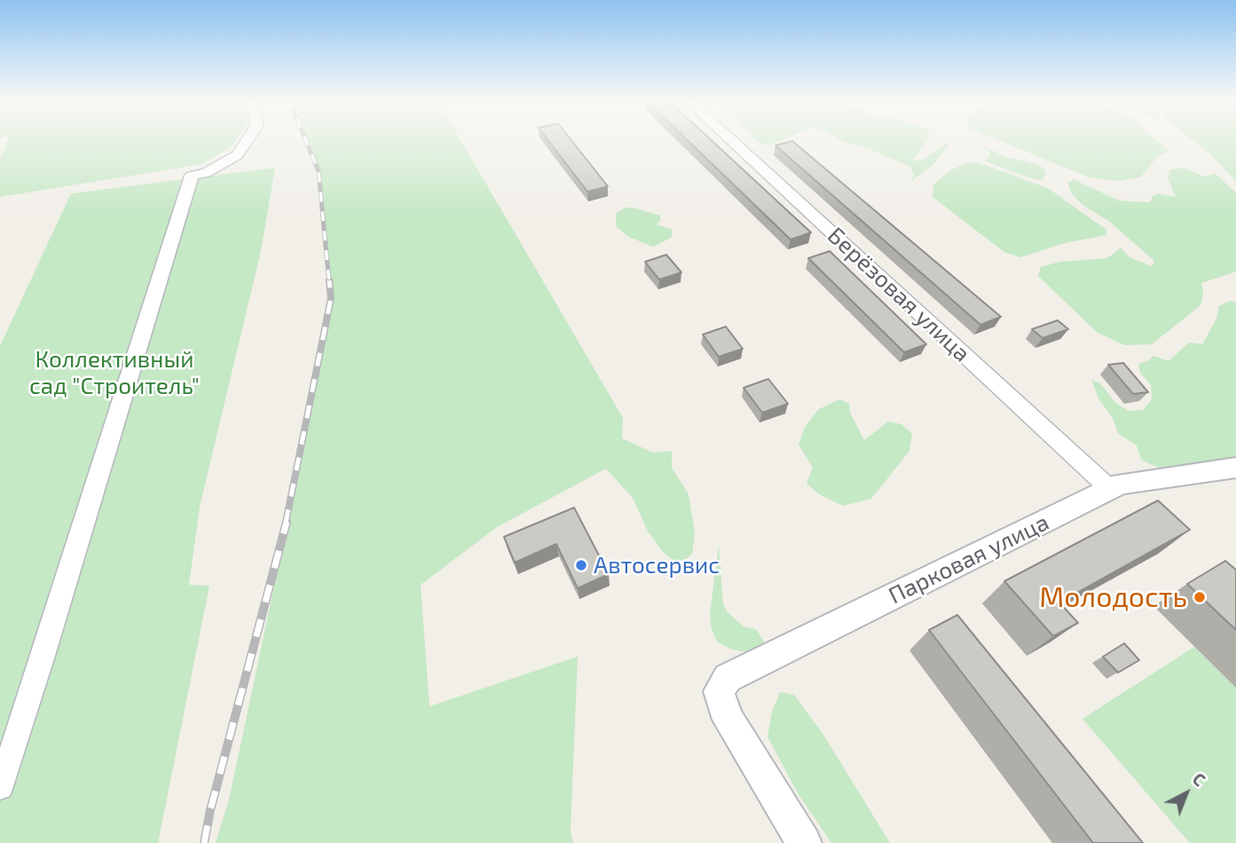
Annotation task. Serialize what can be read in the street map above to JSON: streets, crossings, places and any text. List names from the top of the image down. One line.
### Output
{"streets":{"street":["Берёзовая улица","Парковая улица"]},"crossings":[["Берёзовая улица","Парковая улица"]],"parks":["Коллективный сад \"Строитель\""],"places":["Автосервис","Молодость"],"north":"top right"}
